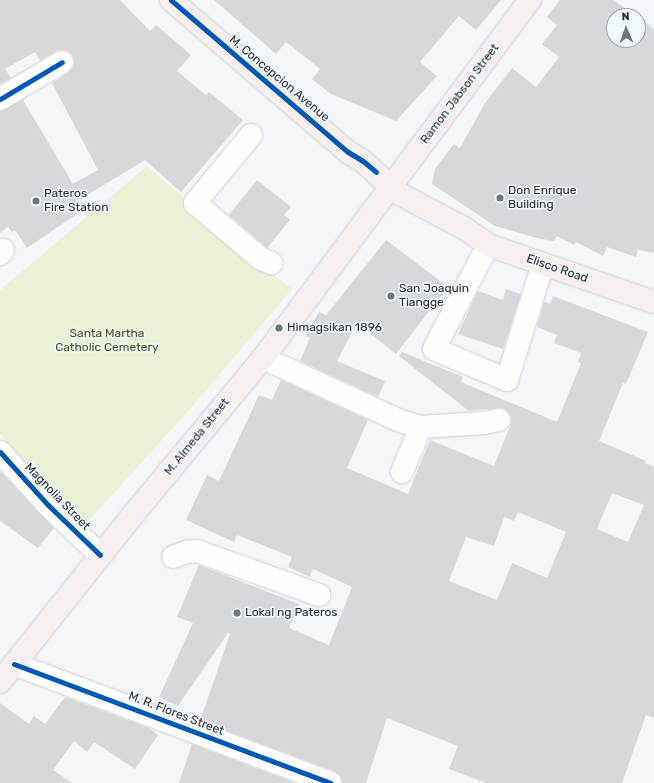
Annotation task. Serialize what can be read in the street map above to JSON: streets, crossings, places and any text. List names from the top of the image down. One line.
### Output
{"streets":{"main road":["M. Concepcion Avenue","Ramon Jabson Street","Elisco Road","M. Almeda Street"],"street":["Magnolia Street","M. R. Flores Street"]},"crossings":[["M. Concepcion Avenue","Ramon Jabson Street"],["M. Concepcion Avenue","Elisco Road"],["M. Concepcion Avenue","M. Almeda Street"],["Ramon Jabson Street","Elisco Road"],["Ramon Jabson Street","M. Almeda Street"],["Elisco Road","M. Almeda Street"],["M. Almeda Street","Magnolia Street"],["M. Almeda Street","M. R. Flores Street"]],"parks":["Santa Martha Catholic Cemetery"],"places":["Don Enrique Building","Pateros Fire Station","San Joaquin Tiangge","Himagsikan 1896","Lokal ng Pateros"],"north":"top"}
